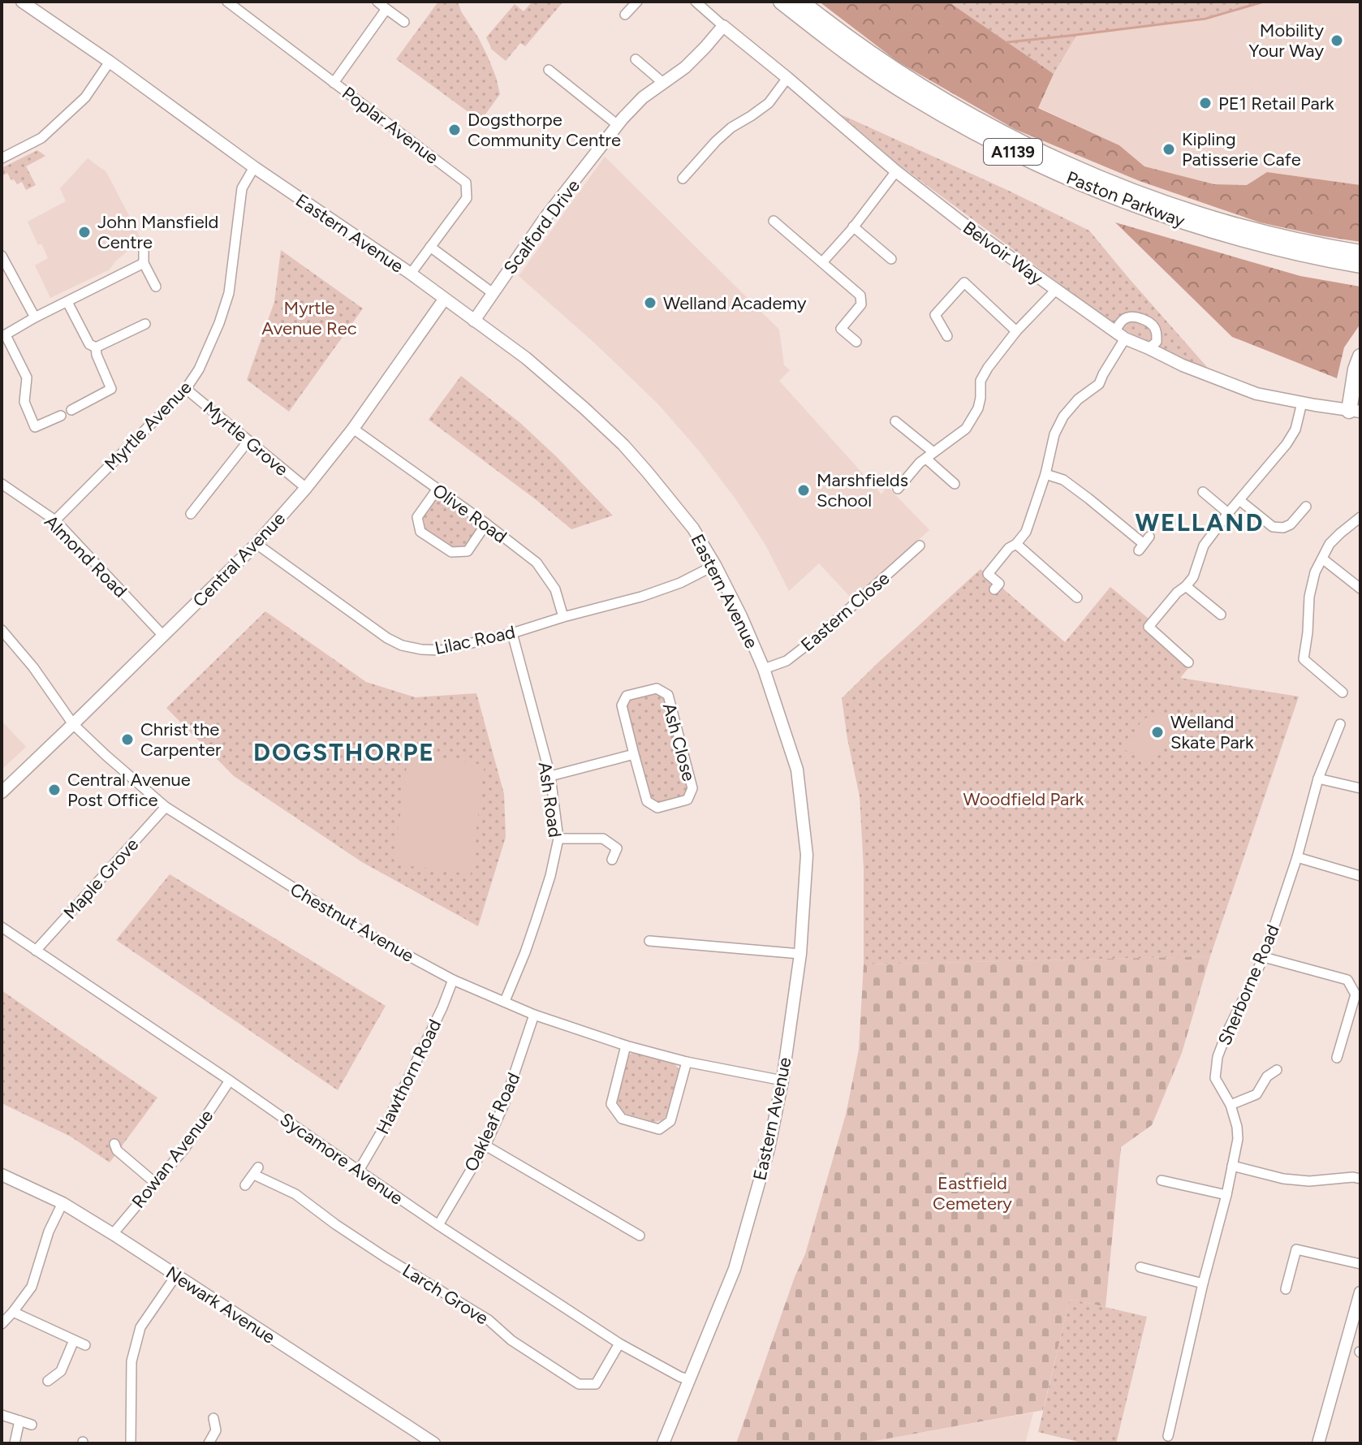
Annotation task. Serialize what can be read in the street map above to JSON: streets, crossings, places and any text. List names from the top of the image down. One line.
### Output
{"streets":{"highway":["A1139","Paston Parkway"],"street":["Poplar Avenue","Scalford Drive","Eastern Avenue","Belvoir Way","Myrtle Avenue","Myrtle Grove","Olive Road","Almond Road","Central Avenue","Eastern Close","Lilac Road","Ash Close","Ash Road","Maple Grove","Chestnut Avenue","Sherborne Road","Hawthorn Road","Oakleaf Road","Rowan Avenue","Sycamore Avenue","Larch Grove","Newark Avenue"]},"crossings":[["Poplar Avenue","Eastern Avenue"],["Scalford Drive","Eastern Avenue"],["Scalford Drive","Belvoir Way"],["Eastern Avenue","Myrtle Avenue"],["Eastern Avenue","Central Avenue"],["Eastern Avenue","Eastern Close"],["Eastern Avenue","Lilac Road"],["Eastern Avenue","Chestnut Avenue"],["Eastern Avenue","Sycamore Avenue"],["Myrtle Avenue","Myrtle Grove"],["Myrtle Avenue","Almond Road"],["Myrtle Grove","Central Avenue"],["Olive Road","Central Avenue"],["Olive Road","Lilac Road"],["Almond Road","Central Avenue"],["Central Avenue","Lilac Road"],["Central Avenue","Chestnut Avenue"],["Lilac Road","Ash Road"],["Ash Road","Chestnut Avenue"],["Maple Grove","Chestnut Avenue"],["Maple Grove","Sycamore Avenue"],["Chestnut Avenue","Hawthorn Road"],["Chestnut Avenue","Oakleaf Road"],["Hawthorn Road","Sycamore Avenue"],["Oakleaf Road","Sycamore Avenue"],["Rowan Avenue","Sycamore Avenue"],["Rowan Avenue","Newark Avenue"],["Sycamore Avenue","Larch Grove"]],"districts":["WELLAND","DOGSTHORPE"],"parks":["Myrtle Avenue Rec","Woodfield Park","Eastfield Cemetery"],"places":["Mobility Your Way","PE1 Retail Park","Dogsthorpe Community Centre","Kipling Patisserie Cafe","John Mansfield Centre","Welland Academy","Marshfields School","Welland Skate Park","Christ the Carpenter","Central Avenue Post Office"]}
